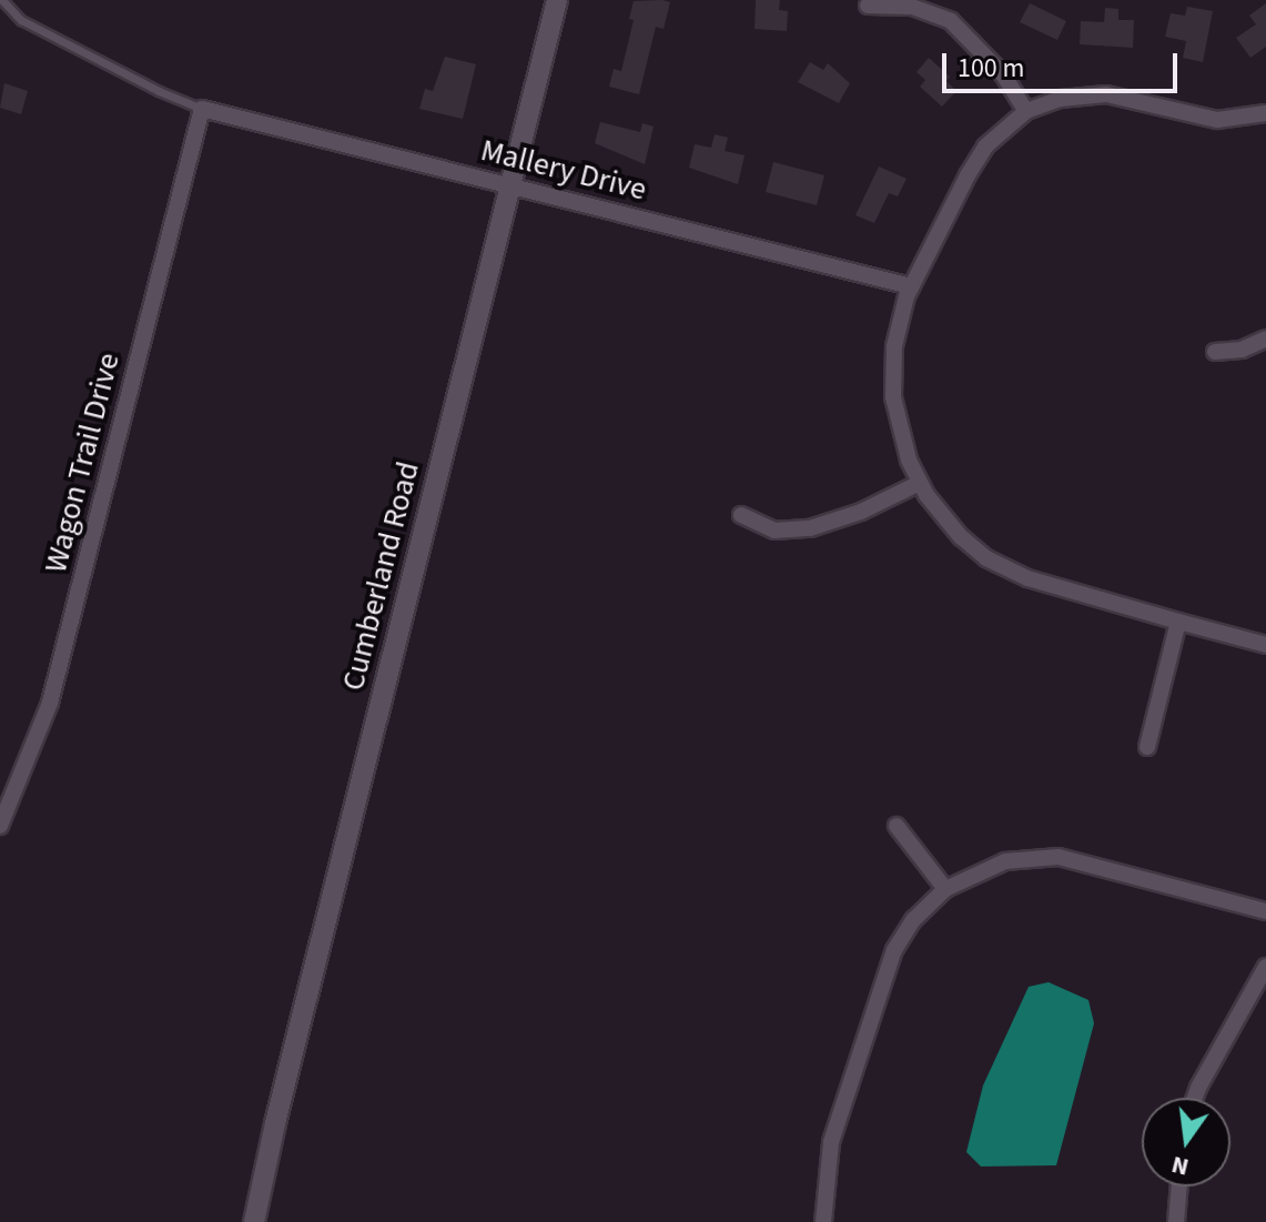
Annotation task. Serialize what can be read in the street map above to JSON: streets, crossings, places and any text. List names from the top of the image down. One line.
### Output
{"streets":{"street":["Mallery Drive","Wagon Trail Drive","Cumberland Road"]},"crossings":[["Mallery Drive","Wagon Trail Drive"],["Mallery Drive","Cumberland Road"]],"scale_bar":"100 m","north":"bottom"}
